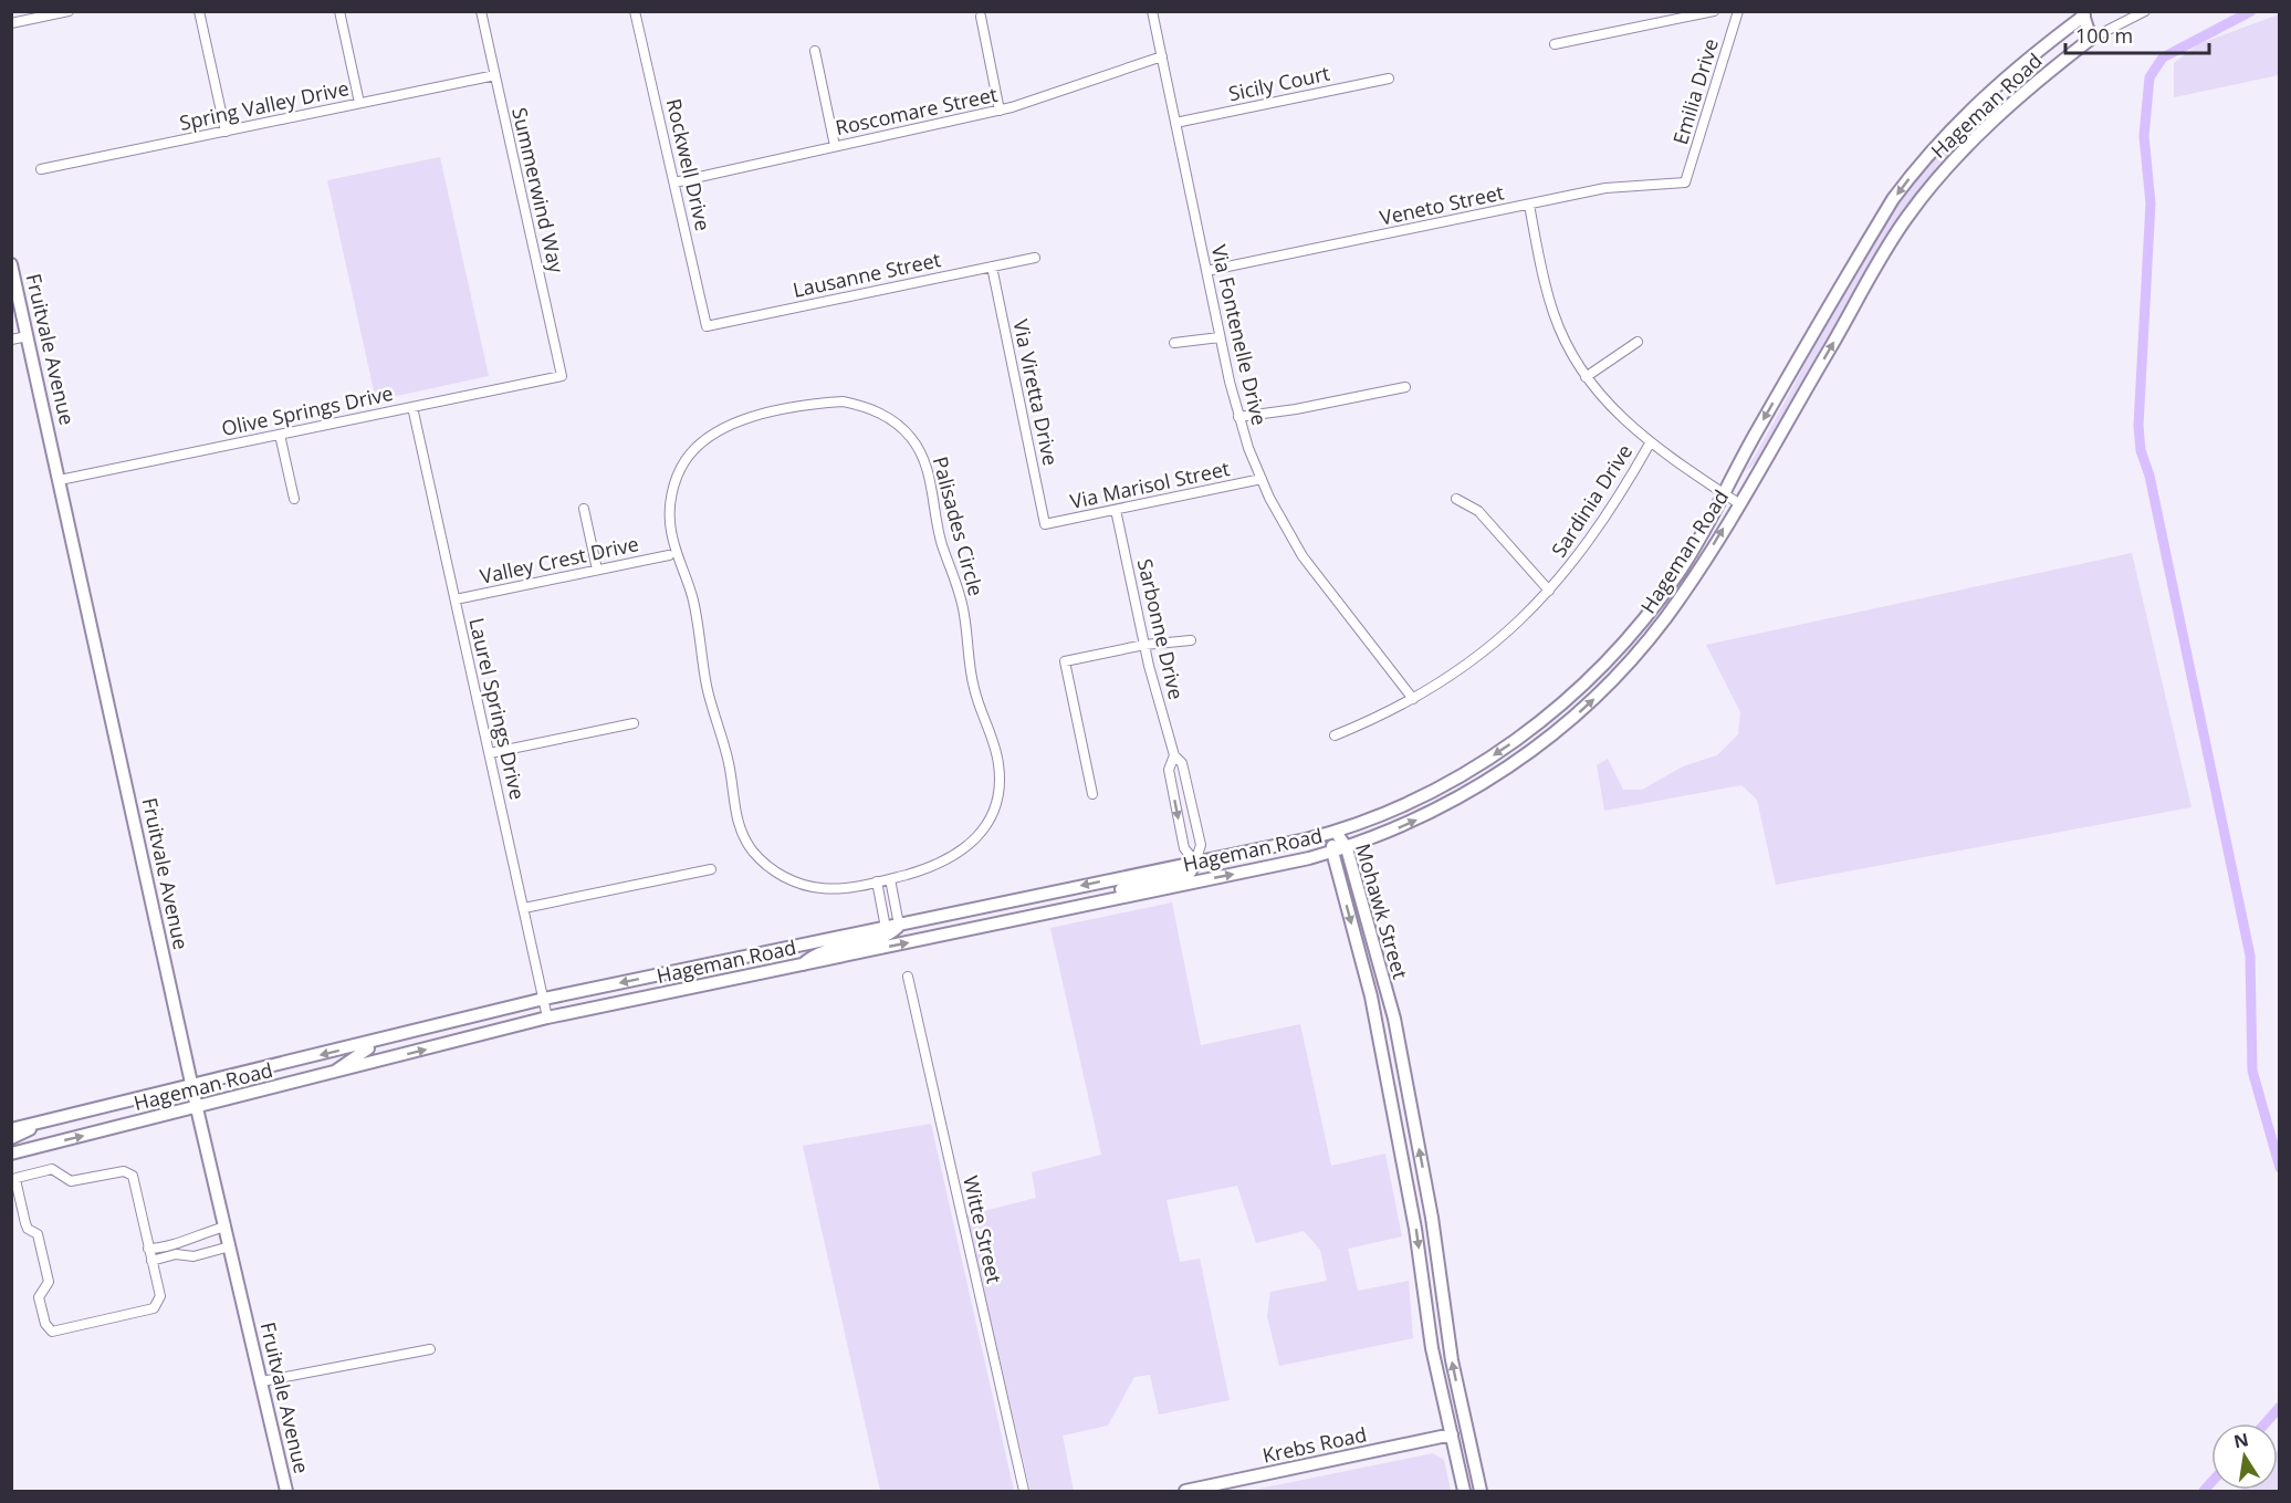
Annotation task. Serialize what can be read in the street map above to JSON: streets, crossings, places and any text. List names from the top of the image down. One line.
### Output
{"streets":{"main road":["Hageman Road","Fruitvale Avenue","Mohawk Street","Krebs Road"],"street":["Sicily Court","Emilia Drive","Spring Valley Drive","Roscomare Street","Rockwell Drive","Summerwind Way","Veneto Street","Lausanne Street","Via Fontenelle Drive","Via Viretta Drive","Olive Springs Drive","Via Marisol Street","Sardinia Drive","Palisades Circle","Valley Crest Drive","Sarbonne Drive","Laurel Springs Drive","Witte Street"]},"crossings":[["Sicily Court","Via Fontenelle Drive"],["Emilia Drive","Veneto Street"],["Spring Valley Drive","Summerwind Way"],["Hageman Road","Fruitvale Avenue"],["Hageman Road","Sarbonne Drive"],["Hageman Road","Laurel Springs Drive"],["Hageman Road","Mohawk Street"],["Roscomare Street","Rockwell Drive"],["Roscomare Street","Via Fontenelle Drive"],["Rockwell Drive","Lausanne Street"],["Summerwind Way","Olive Springs Drive"],["Veneto Street","Via Fontenelle Drive"],["Lausanne Street","Via Viretta Drive"],["Via Fontenelle Drive","Via Marisol Street"],["Via Fontenelle Drive","Sardinia Drive"],["Fruitvale Avenue","Olive Springs Drive"],["Via Viretta Drive","Via Marisol Street"],["Olive Springs Drive","Laurel Springs Drive"],["Via Marisol Street","Sarbonne Drive"],["Valley Crest Drive","Laurel Springs Drive"],["Mohawk Street","Krebs Road"]],"scale_bar":"100 m","north":"top"}
